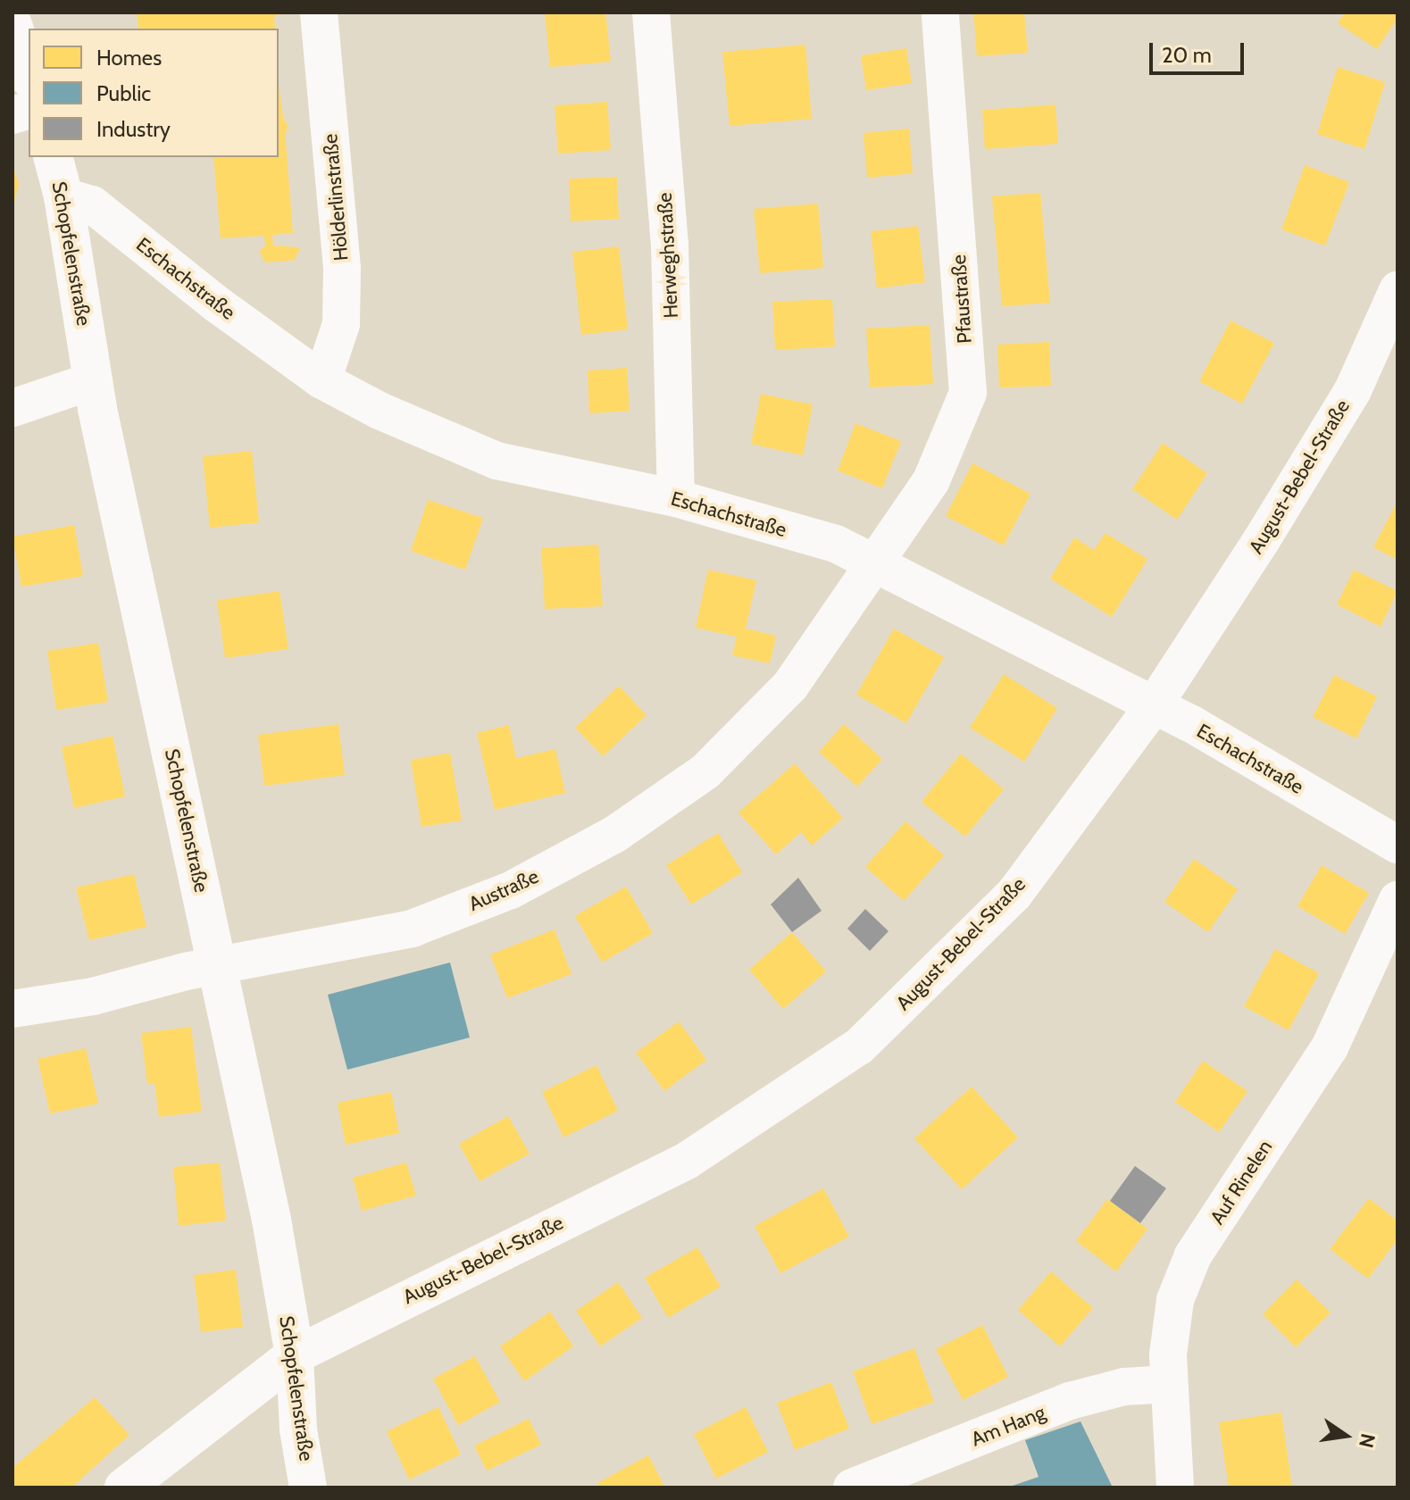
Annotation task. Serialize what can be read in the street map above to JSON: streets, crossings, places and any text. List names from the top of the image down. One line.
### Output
{"streets":{"street":["Hölderlinstraße","Schopfelenstraße","Herweghstraße","Eschachstraße","Pfaustraße","August-Bebel-Straße","Austraße","Auf Rinelen","Am Hang"]},"crossings":[["Hölderlinstraße","Eschachstraße"],["Schopfelenstraße","Eschachstraße"],["Schopfelenstraße","August-Bebel-Straße"],["Schopfelenstraße","Austraße"],["Herweghstraße","Eschachstraße"],["Eschachstraße","Pfaustraße"],["Eschachstraße","August-Bebel-Straße"],["Eschachstraße","Austraße"],["Pfaustraße","Austraße"],["Auf Rinelen","Am Hang"]],"legend":["Homes","Public","Industry"],"scale_bar":"20 m","north":"right"}
